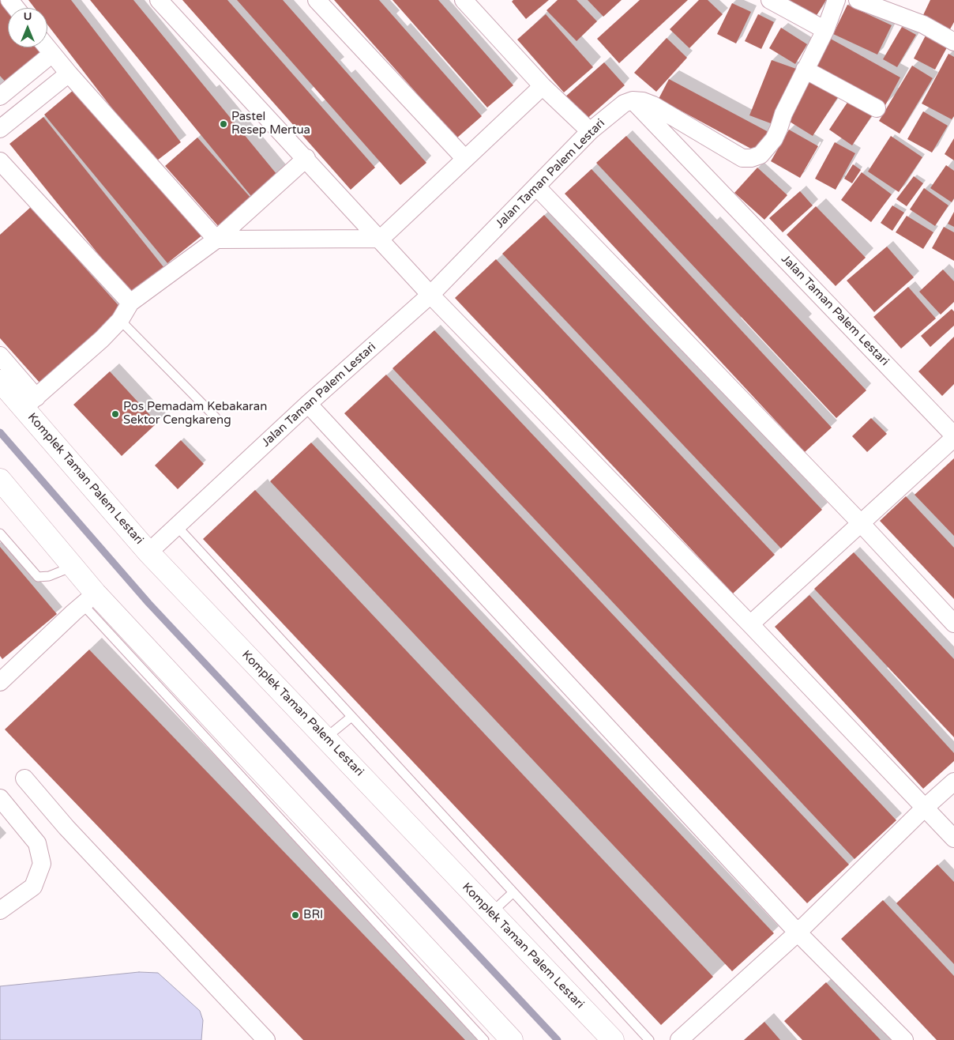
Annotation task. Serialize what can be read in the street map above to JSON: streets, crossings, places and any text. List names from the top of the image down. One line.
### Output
{"streets":{"street":["Jalan Taman Palem Lestari","Komplek Taman Palem Lestari"]},"crossings":[["Jalan Taman Palem Lestari","Komplek Taman Palem Lestari"]],"places":["Pastel Resep Mertua","Pos Pemadam Kebakaran Sektor Cengkareng","BRI"],"north":"top"}
